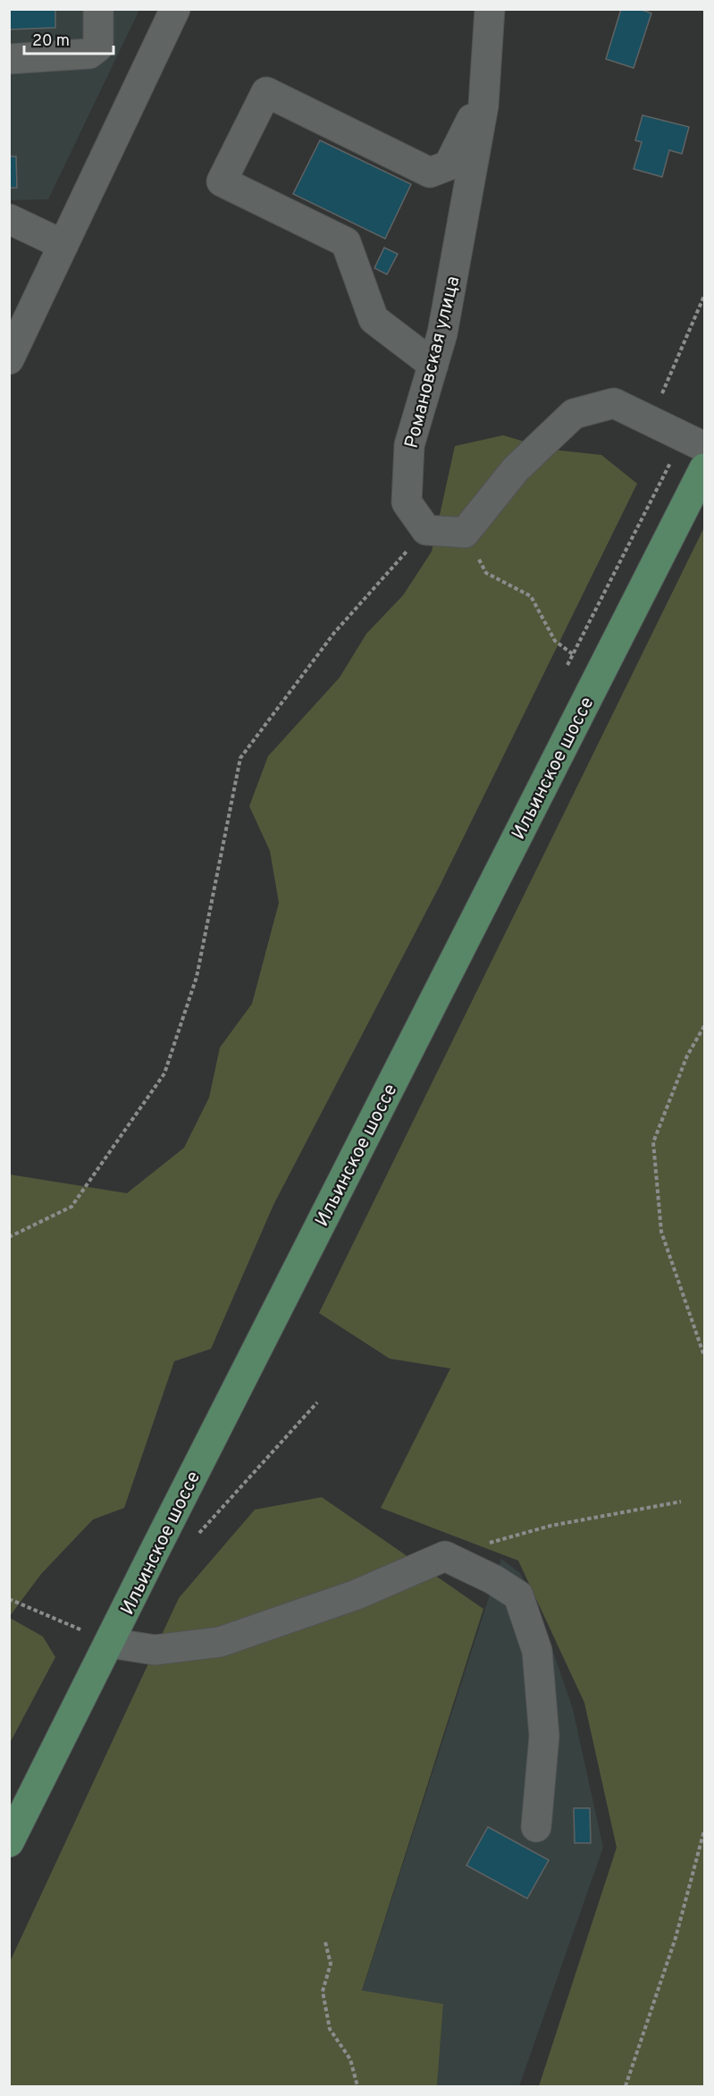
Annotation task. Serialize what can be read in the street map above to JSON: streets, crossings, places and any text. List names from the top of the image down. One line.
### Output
{"streets":{"main road":["Ильинское шоссе"],"street":["Романовская улица"]},"scale_bar":"20 m"}
